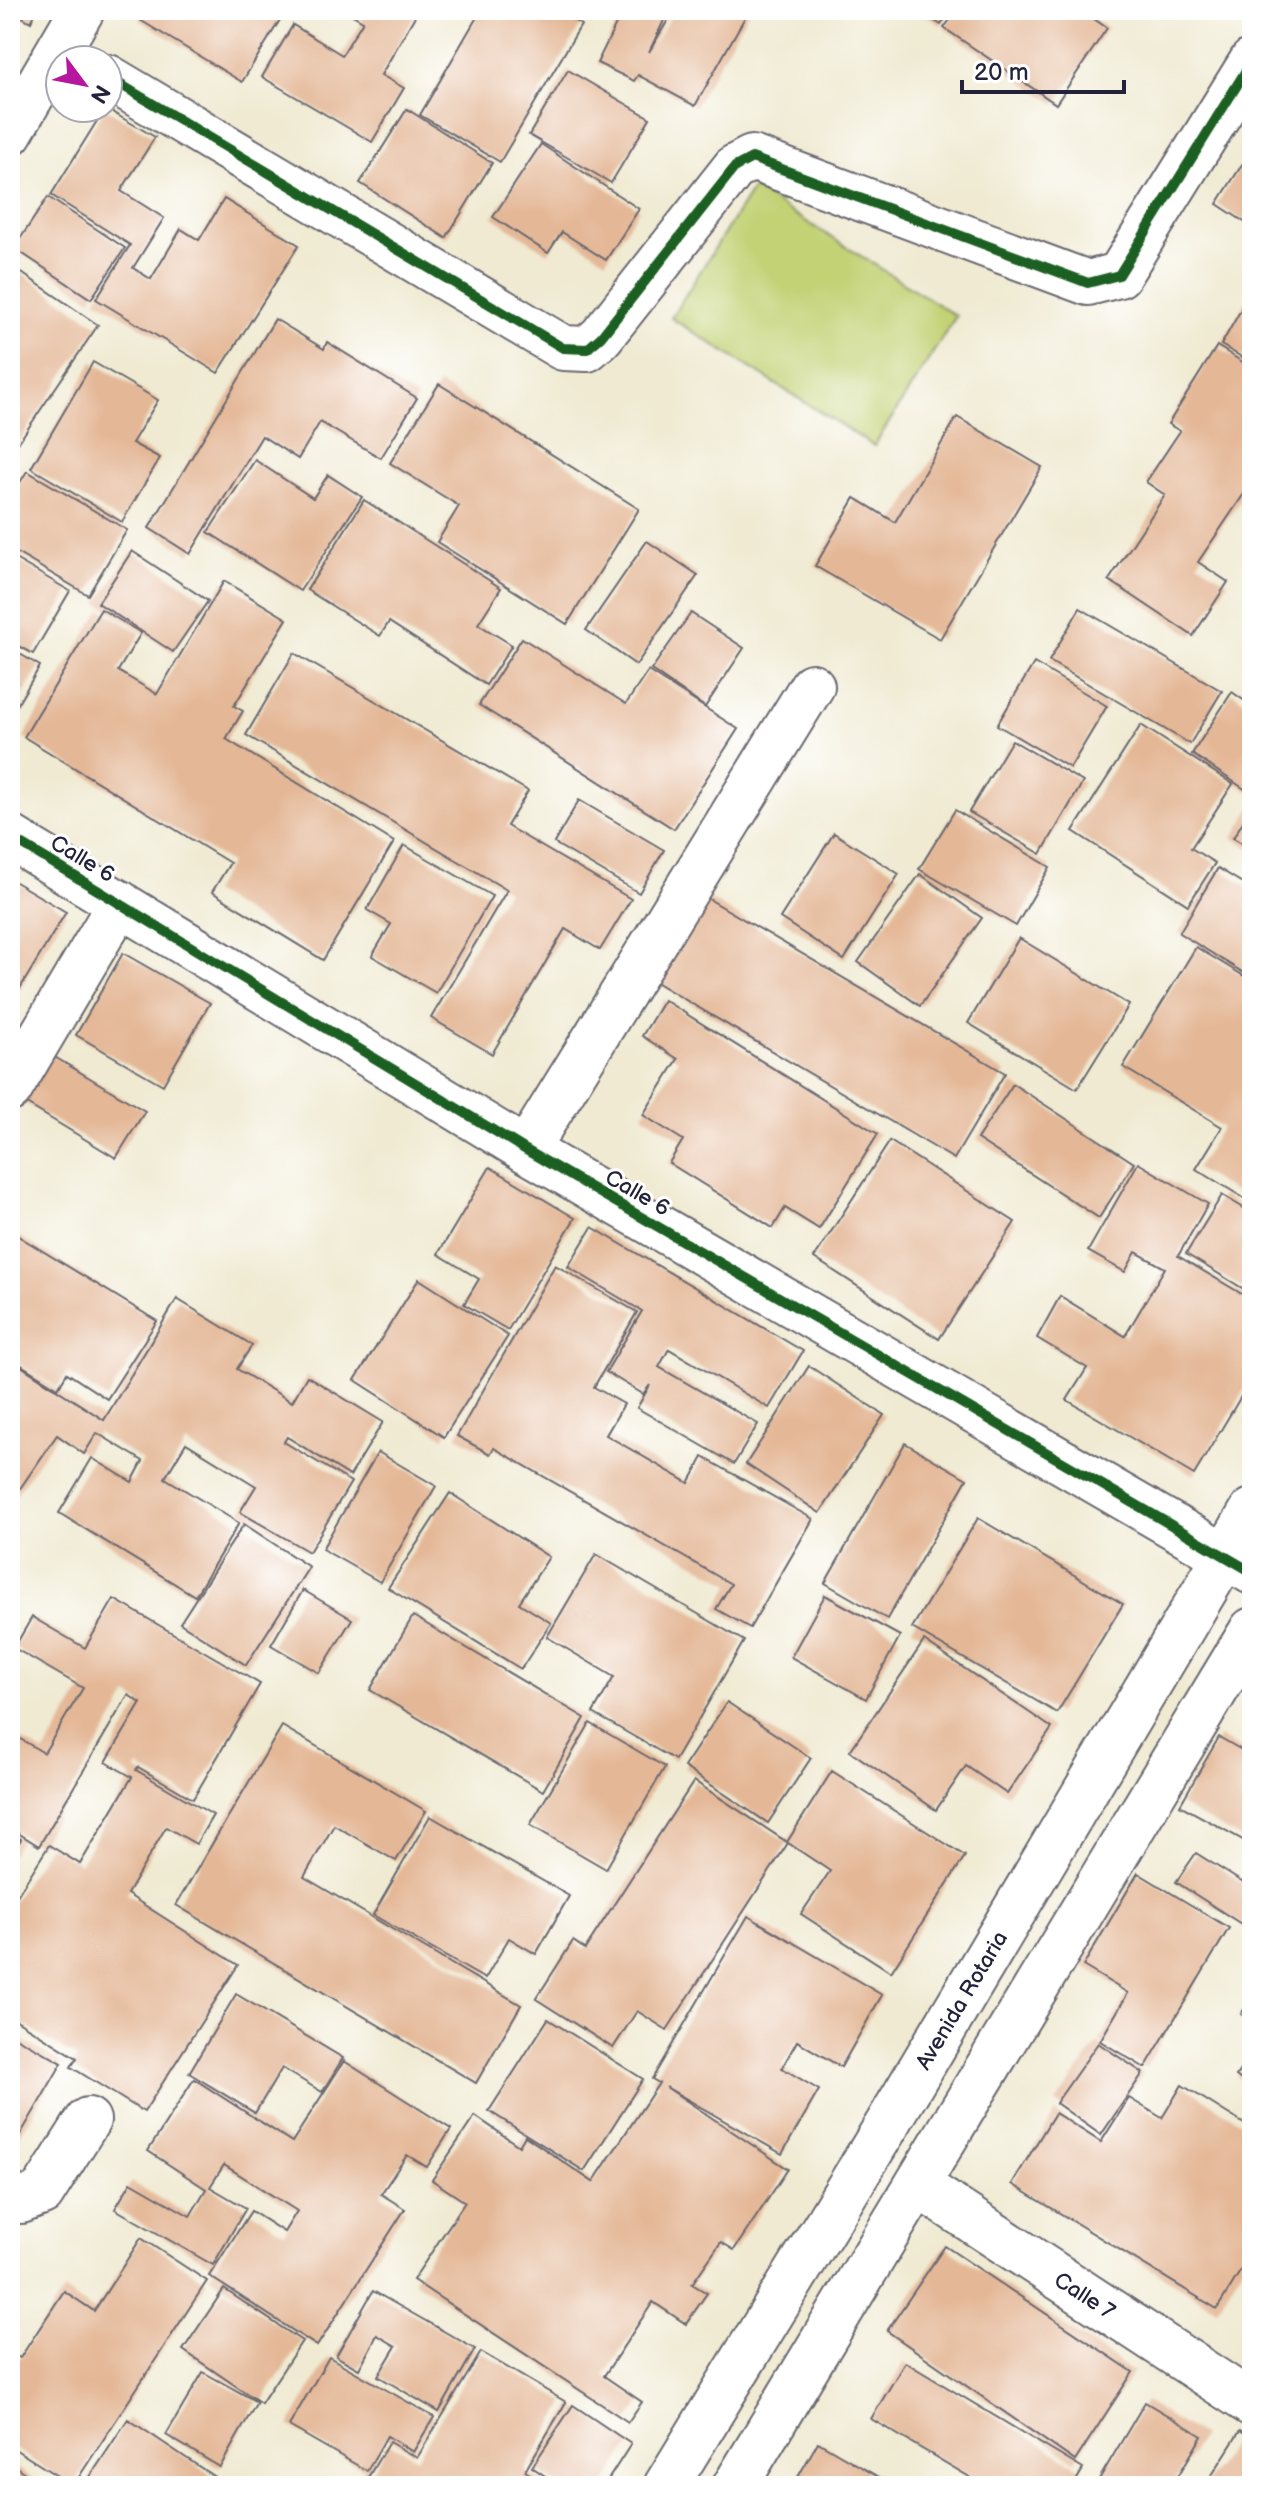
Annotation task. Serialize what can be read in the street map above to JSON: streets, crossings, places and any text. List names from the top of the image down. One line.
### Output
{"streets":{"street":["Calle 6","Avenida Rotaria","Calle 7"]},"crossings":[["Calle 6","Avenida Rotaria"]],"scale_bar":"20 m","north":"bottom right"}
